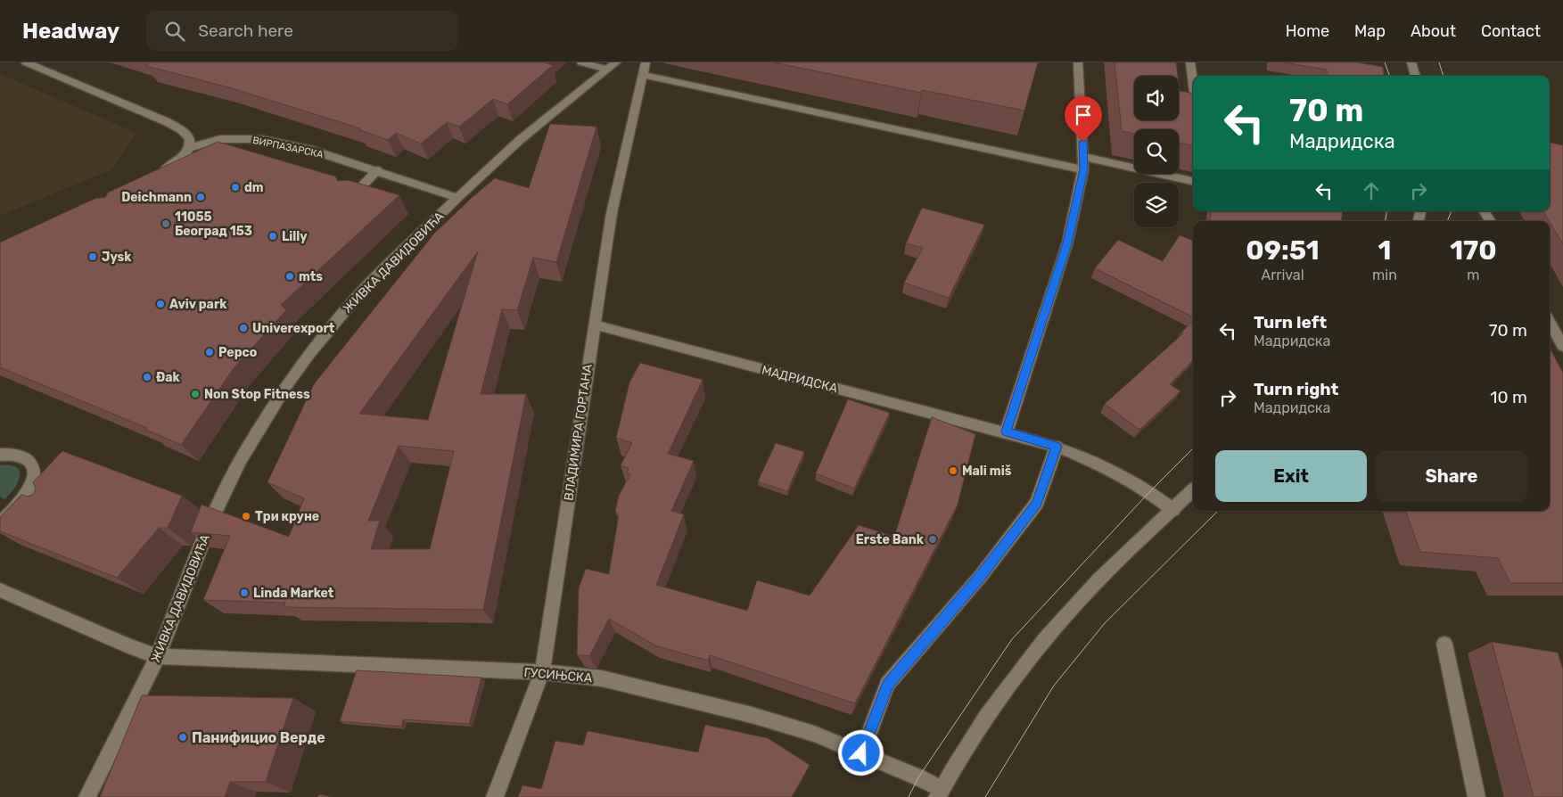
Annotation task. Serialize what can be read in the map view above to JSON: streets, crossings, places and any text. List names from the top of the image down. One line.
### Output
{"streets":{"street":["ВИРПАЗАРСКА","ЖИВКА ДАВИДОВИЋА","МАДРИДСКА","ВЛАДИМИРА ГОРТАНА","ГУСИЊСКА"]},"crossings":[["ВИРПАЗАРСКА","ЖИВКА ДАВИДОВИЋА"],["ЖИВКА ДАВИДОВИЋА","ГУСИЊСКА"],["МАДРИДСКА","ВЛАДИМИРА ГОРТАНА"],["ВЛАДИМИРА ГОРТАНА","ГУСИЊСКА"]],"places":["dm","Deichmann","11055 Београд 153","Lilly","Jysk","mts","Aviv park","Univerexport","Pepco","Đak","Non Stop Fitness","Mali miš","Три круне","Erste Bank","Linda Market","Панифицио Верде"],"page":{"header":"Headway","search":"Search here","nav":["Home","Map","About","Contact"],"turn":["70 m","Мадридска"],"eta":["09:51","Arrival","1","min","170","m"],"list":[{"name":"Turn left","note":"Мадридска","value":"70 m"},{"name":"Turn right","note":"Мадридска","value":"10 m"}],"buttons":["Exit","Share"]}}
